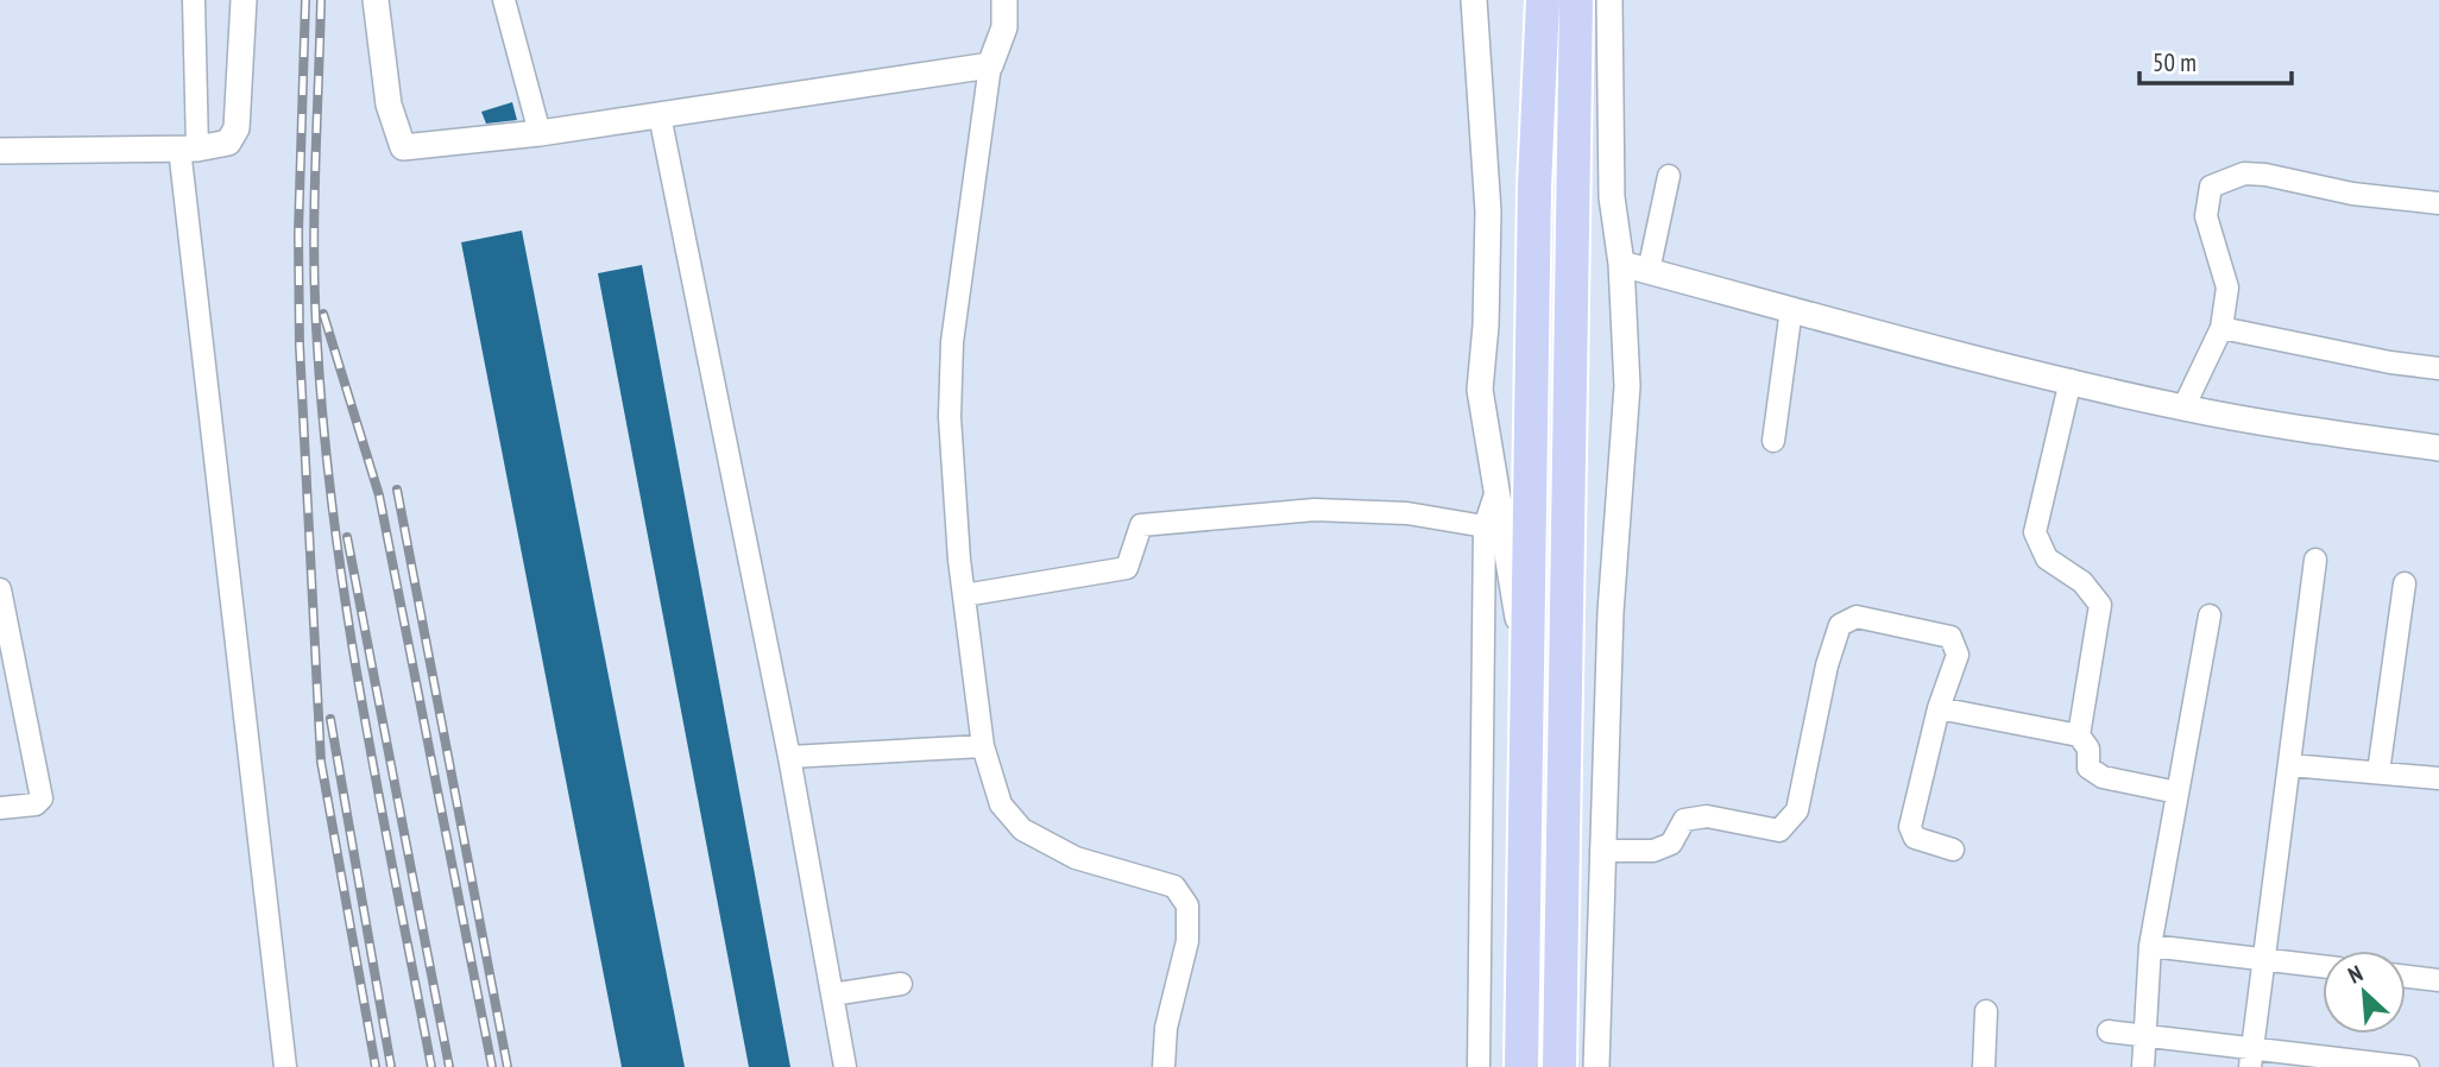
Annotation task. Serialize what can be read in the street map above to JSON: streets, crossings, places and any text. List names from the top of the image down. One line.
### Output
{"scale_bar":"50 m","north":"top left"}
